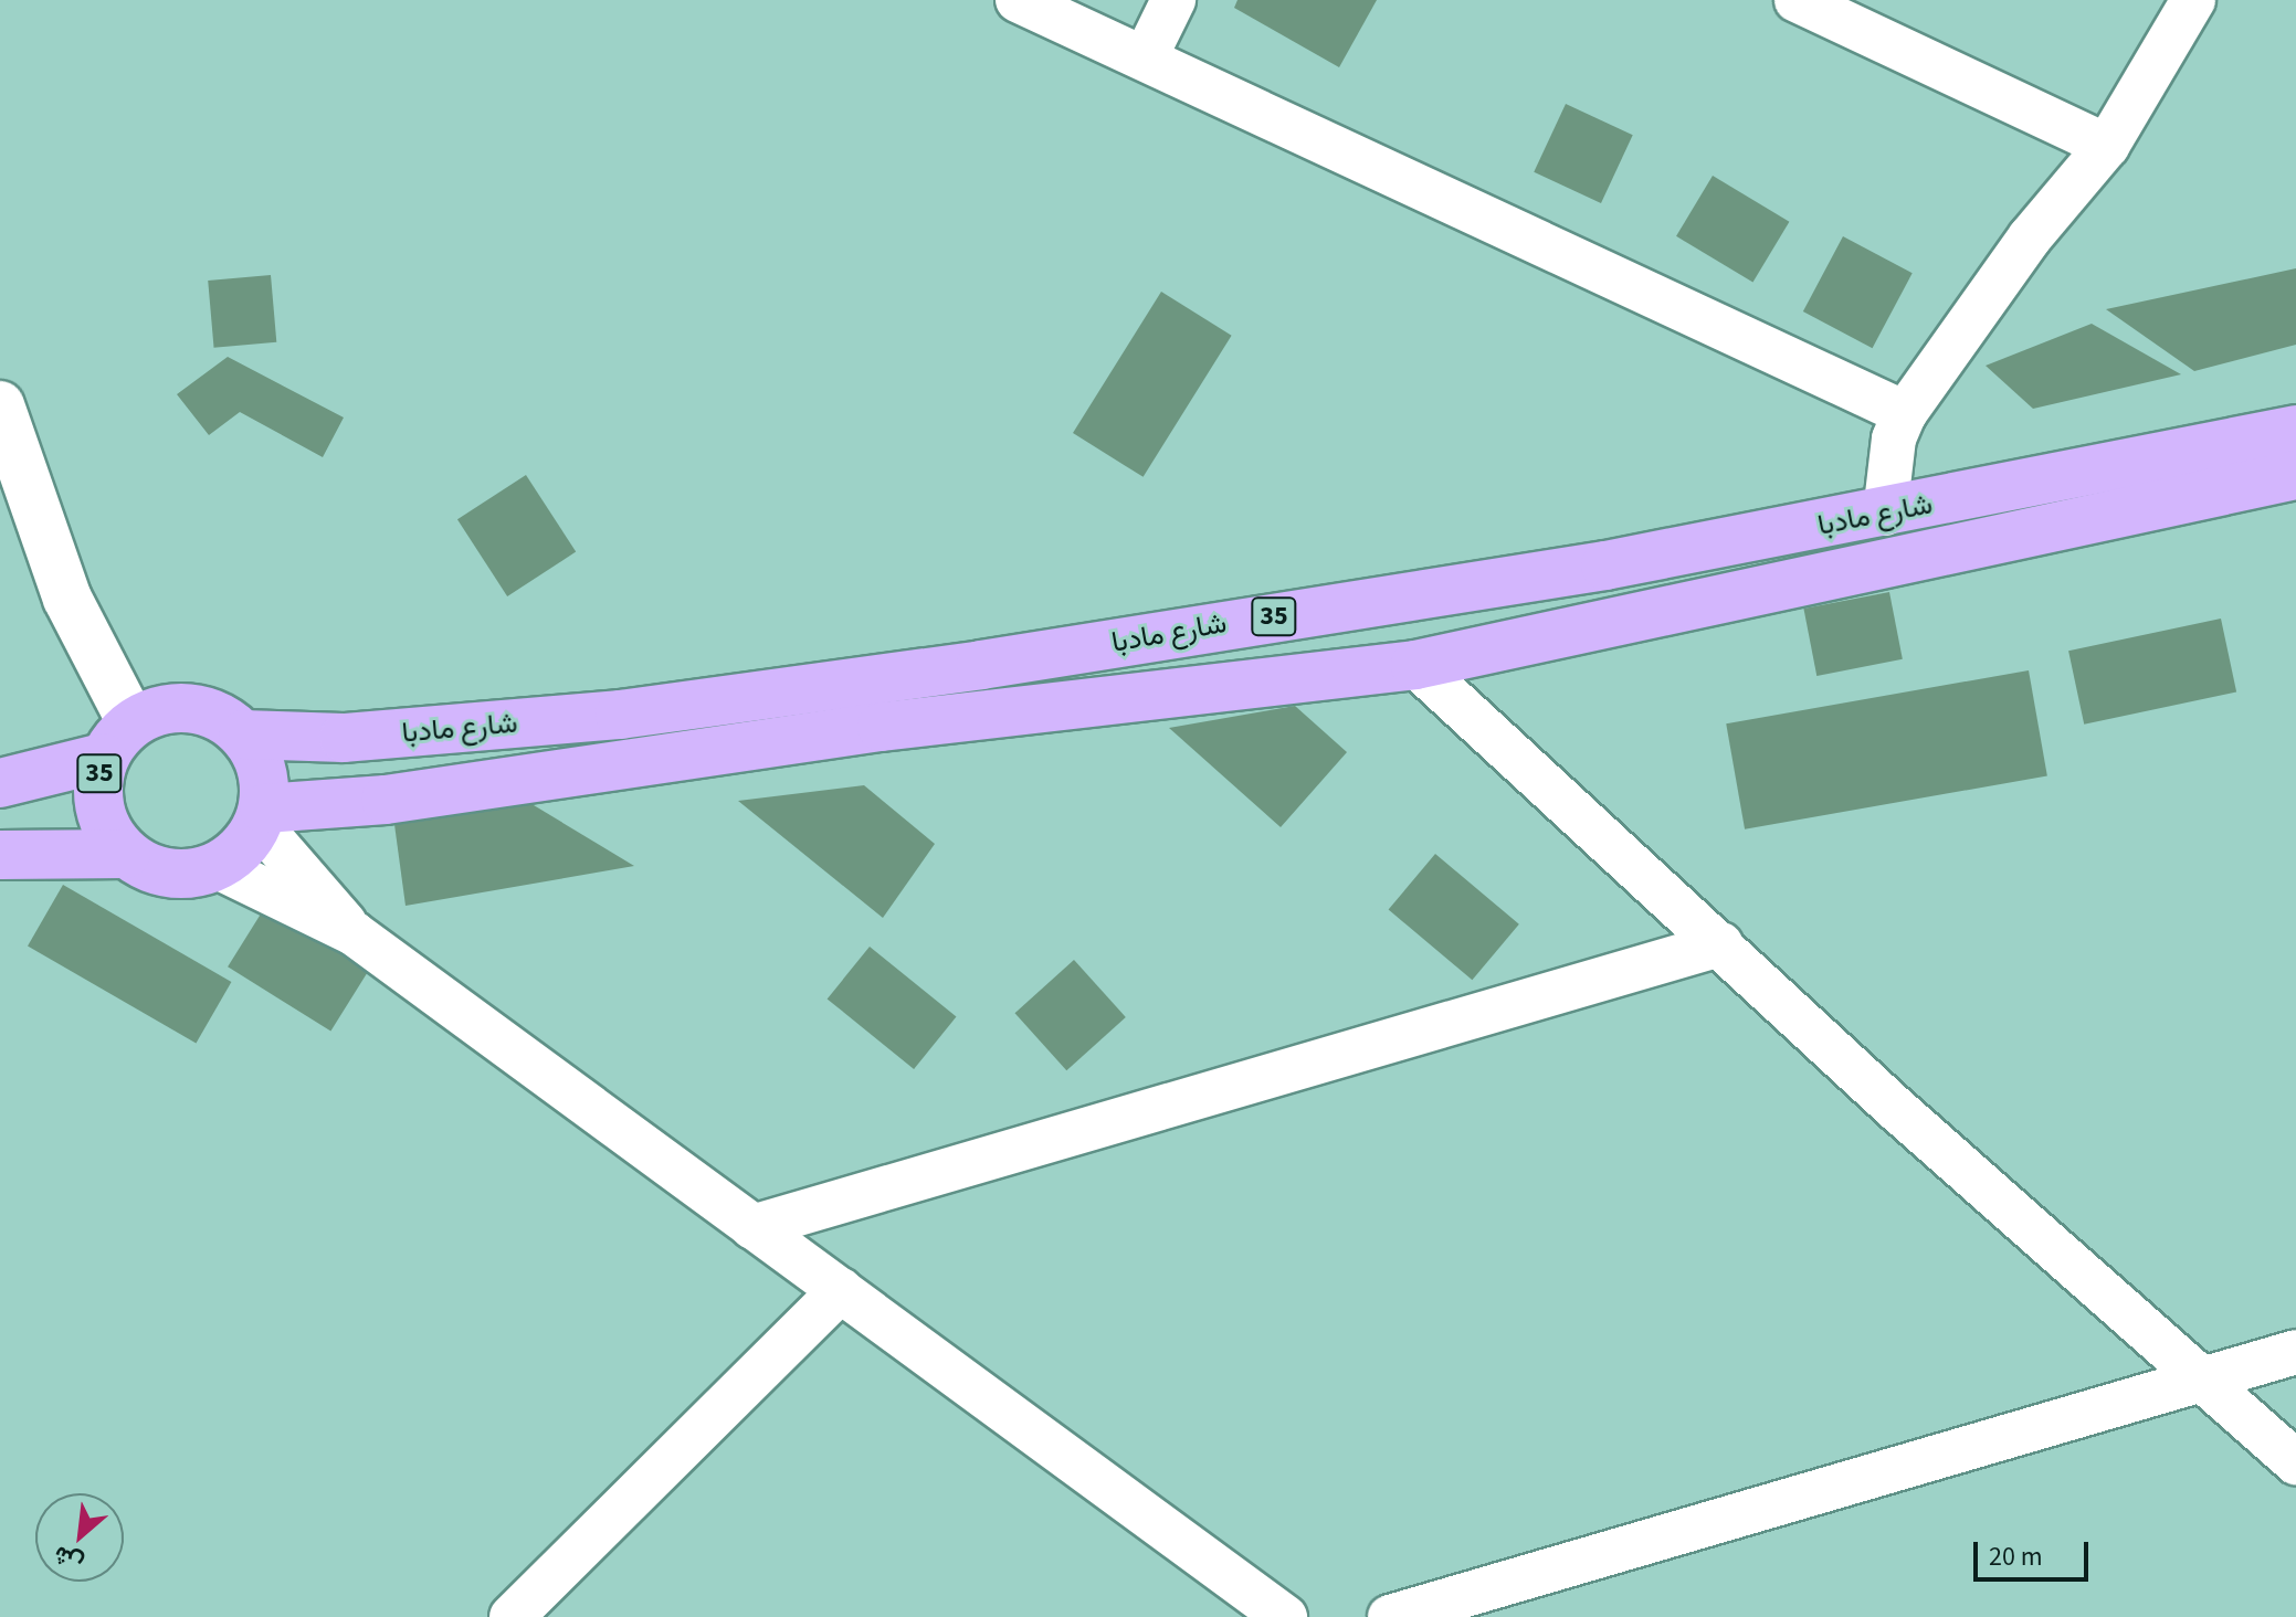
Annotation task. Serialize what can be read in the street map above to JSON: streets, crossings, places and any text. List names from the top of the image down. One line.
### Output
{"streets":{"main road":["شارع مادبا","35"]},"crossings":[["شارع مادبا","35"]],"scale_bar":"20 m","north":"bottom left"}
